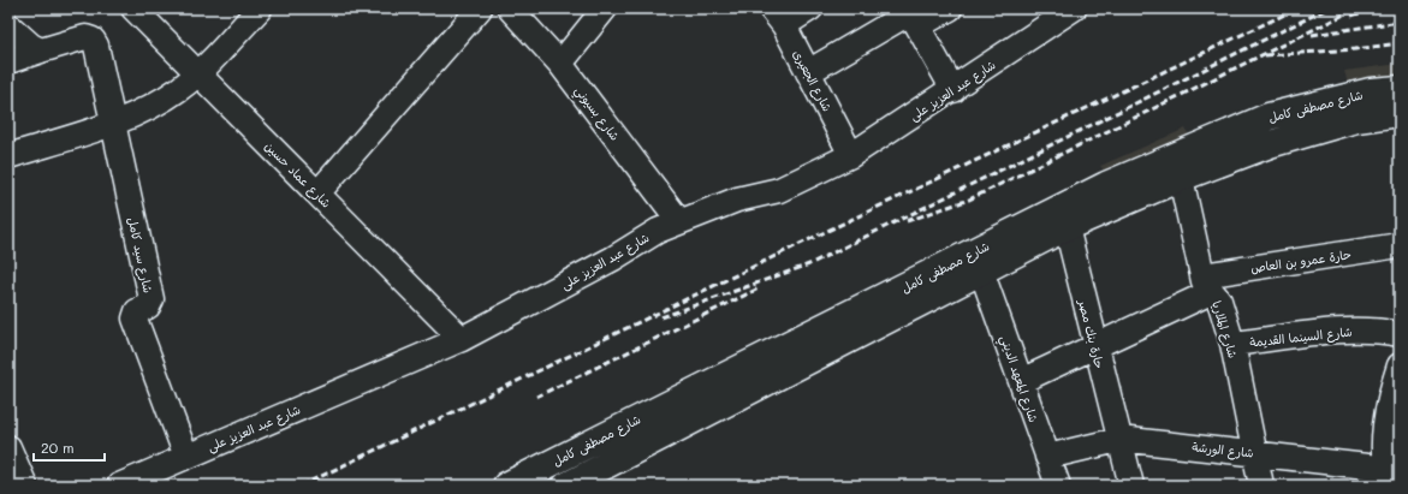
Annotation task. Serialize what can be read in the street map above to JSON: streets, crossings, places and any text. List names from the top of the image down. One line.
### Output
{"streets":{"main road":["شارع مصطفى كامل"],"street":["شارع الجعيرى","شارع عبد العزيز على","شارع بسيوني","شارع عماد حسين","شارع سيد كامل","حارة عمرو بن العاص","شارع الملاريا","حارة بنك مصر","شارع السينما القديمة","شارع المعهد الديني","شارع الورشة"]},"crossings":[["شارع الجعيرى","شارع عبد العزيز على"],["شارع عبد العزيز على","شارع بسيوني"],["شارع عبد العزيز على","شارع عماد حسين"],["شارع عبد العزيز على","شارع سيد كامل"],["شارع مصطفى كامل","شارع الملاريا"],["شارع مصطفى كامل","حارة بنك مصر"],["شارع مصطفى كامل","شارع المعهد الديني"],["حارة عمرو بن العاص","شارع الملاريا"],["حارة عمرو بن العاص","حارة بنك مصر"],["حارة عمرو بن العاص","شارع المعهد الديني"],["شارع الملاريا","شارع السينما القديمة"],["شارع الملاريا","شارع الورشة"],["حارة بنك مصر","شارع الورشة"],["شارع المعهد الديني","شارع الورشة"]],"scale_bar":"20 m"}
